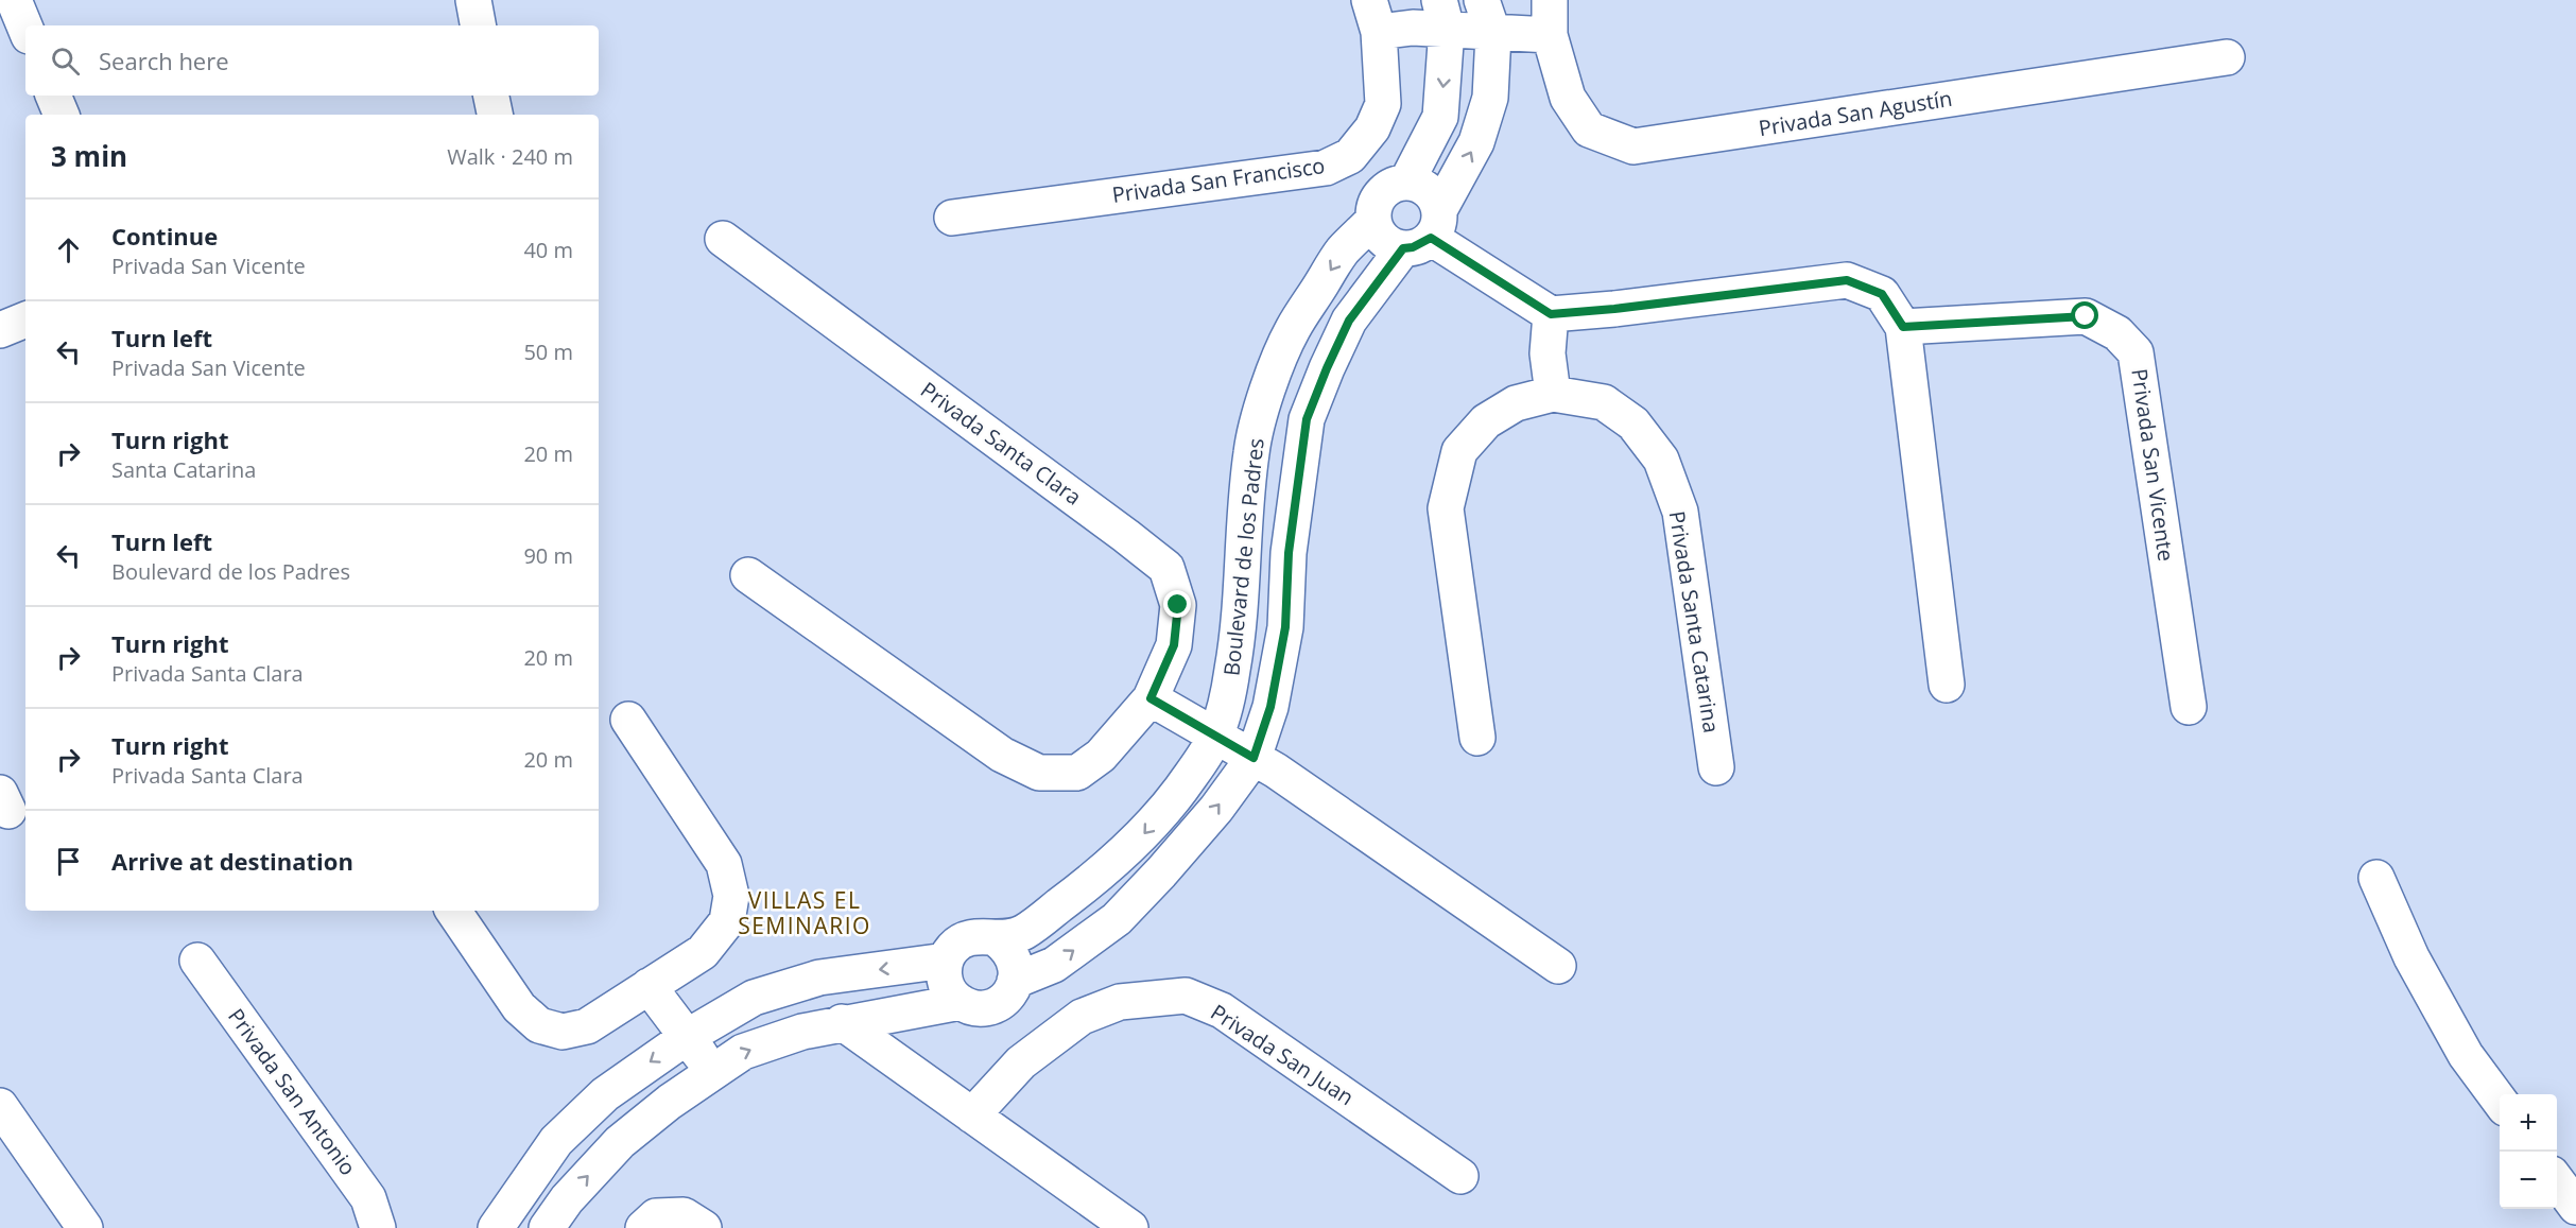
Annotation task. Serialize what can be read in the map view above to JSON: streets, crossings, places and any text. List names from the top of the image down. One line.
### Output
{"streets":{"street":["Privada San Agustín","Privada San Francisco","Privada Santa Clara","Privada San Vicente","Boulevard de los Padres","Privada Santa Catarina","Privada San Juan","Privada San Antonio"]},"districts":["VILLAS EL SEMINARIO"],"page":{"search":"Search here","heading":["3 min","Walk · 240 m"],"list":[["Continue","Privada San Vicente","40 m"],["Turn left","Privada San Vicente","50 m"],["Turn right","Santa Catarina","20 m"],["Turn left","Boulevard de los Padres","90 m"],["Turn right","Privada Santa Clara","20 m"],["Turn right","Privada Santa Clara","20 m"],"Arrive at destination"],"map_buttons":["+","−"]}}
